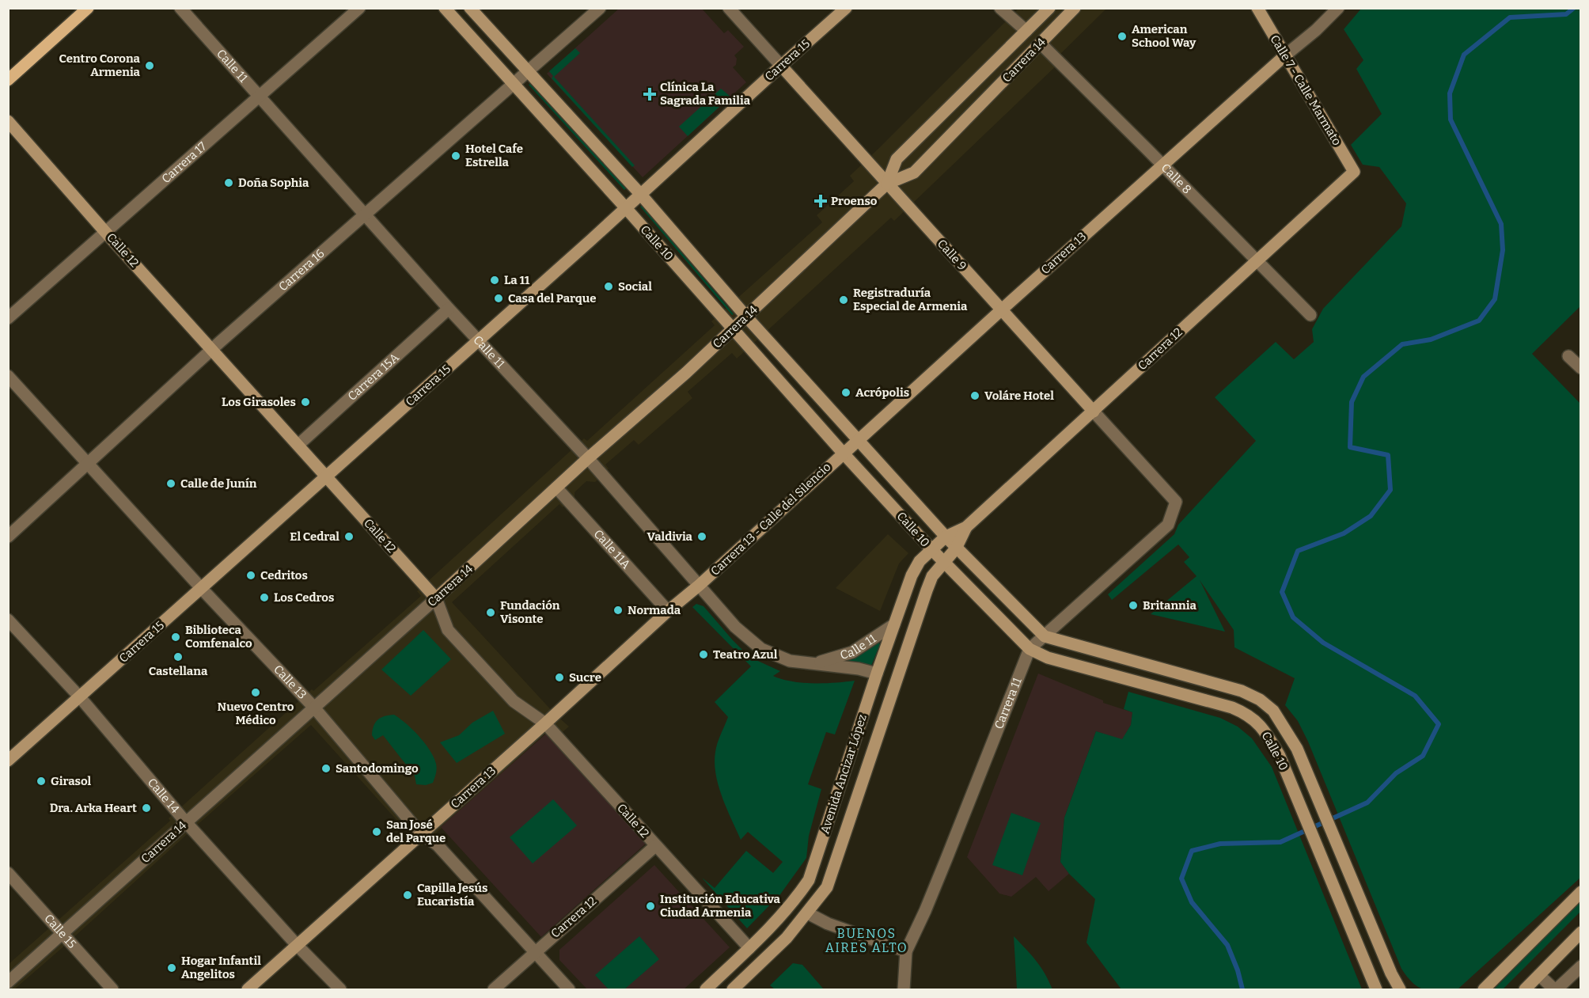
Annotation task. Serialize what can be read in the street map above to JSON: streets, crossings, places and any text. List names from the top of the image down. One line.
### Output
{"streets":{"street":["Carrera 15","Carrera 14","Calle 11","Calle 7 - Calle Marmato","Carrera 17","Calle 8","Calle 10","Calle 12","Carrera 13","Calle 9","Carrera 16","Carrera 12","Carrera 15A","Carrera 13 - Calle del Silencio","Calle 11A","Calle 13","Carrera 11","Avenida Ancizar López","Calle 14","Calle 15"]},"crossings":[["Carrera 15","Calle 11"],["Carrera 15","Calle 10"],["Carrera 15","Calle 12"],["Carrera 15","Calle 9"],["Carrera 15","Calle 13"],["Carrera 15","Calle 14"],["Carrera 14","Calle 11"],["Carrera 14","Calle 8"],["Carrera 14","Calle 10"],["Carrera 14","Calle 12"],["Carrera 14","Calle 9"],["Carrera 14","Calle 11A"],["Carrera 14","Calle 13"],["Carrera 14","Calle 14"],["Carrera 14","Calle 15"],["Calle 11","Carrera 17"],["Calle 11","Carrera 13"],["Calle 11","Carrera 16"],["Calle 11","Carrera 15A"],["Calle 11","Carrera 13 - Calle del Silencio"],["Calle 11","Avenida Ancizar López"],["Calle 7 - Calle Marmato","Carrera 13"],["Calle 7 - Calle Marmato","Carrera 12"],["Carrera 17","Calle 12"],["Calle 8","Carrera 13"],["Calle 8","Carrera 12"],["Calle 10","Carrera 13"],["Calle 10","Carrera 16"],["Calle 10","Carrera 12"],["Calle 10","Carrera 13 - Calle del Silencio"],["Calle 10","Carrera 11"],["Calle 10","Avenida Ancizar López"],["Calle 12","Carrera 13"],["Calle 12","Carrera 16"],["Calle 12","Carrera 12"],["Calle 12","Carrera 15A"],["Calle 12","Avenida Ancizar López"],["Carrera 13","Calle 9"],["Carrera 13","Carrera 13 - Calle del Silencio"],["Carrera 13","Calle 11A"],["Carrera 13","Calle 13"],["Carrera 13","Calle 14"],["Calle 9","Carrera 12"],["Calle 9","Carrera 11"],["Carrera 16","Calle 13"],["Carrera 12","Calle 13"],["Carrera 12","Avenida Ancizar López"]],"districts":["BUENOS AIRES ALTO"],"places":{"other":["American School Way","Centro Corona Armenia","Hotel Cafe Estrella","Doña Sophia","La 11","Social","Casa del Parque","Registraduría Especial de Armenia","Acrópolis","Voláre Hotel","Los Girasoles","Calle de Junín","El Cedral","Valdivia","Cedritos","Los Cedros","Britannia","Normada","Fundación Visonte","Biblioteca Comfenalco","Teatro Azul","Castellana","Sucre","Nuevo Centro Médico","Santodomingo","Girasol","Dra. Arka Heart","San José del Parque","Capilla Jesús Eucaristía","Institución Educativa Ciudad Armenia","Hogar Infantil Angelitos"],"health":["Clínica La Sagrada Familia","Proenso"]}}
